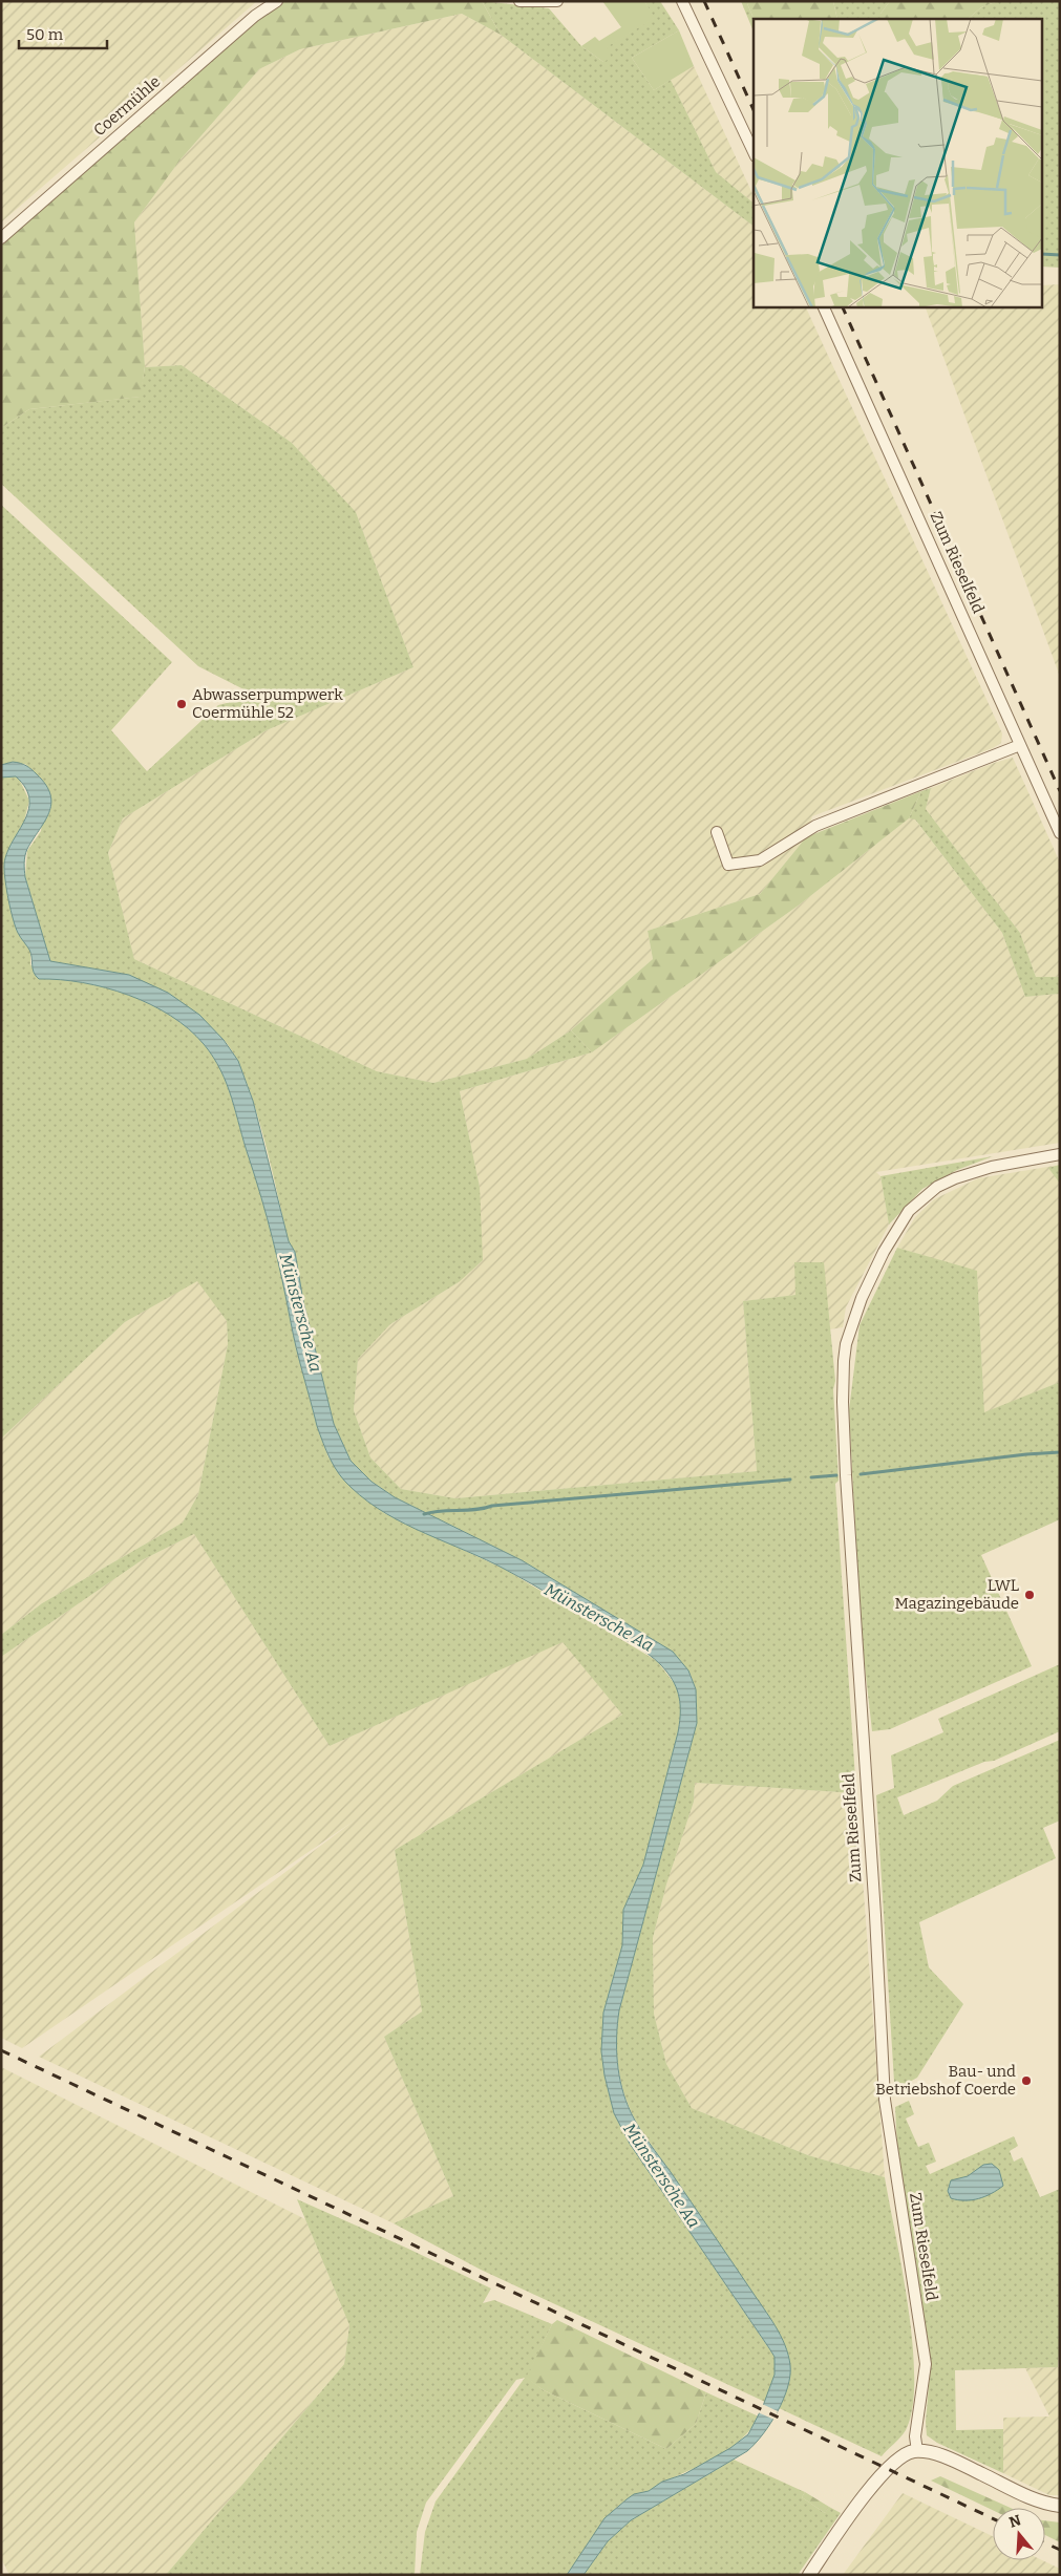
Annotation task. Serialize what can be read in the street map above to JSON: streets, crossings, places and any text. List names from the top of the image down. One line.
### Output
{"streets":{"street":["Coermühle","Zum Rieselfeld"]},"water":["Münstersche Aa"],"places":["Abwasserpumpwerk Coermühle 52","LWL Magazingebäude","Bau- und Betriebshof Coerde"],"scale_bar":"50 m","north":"top"}
